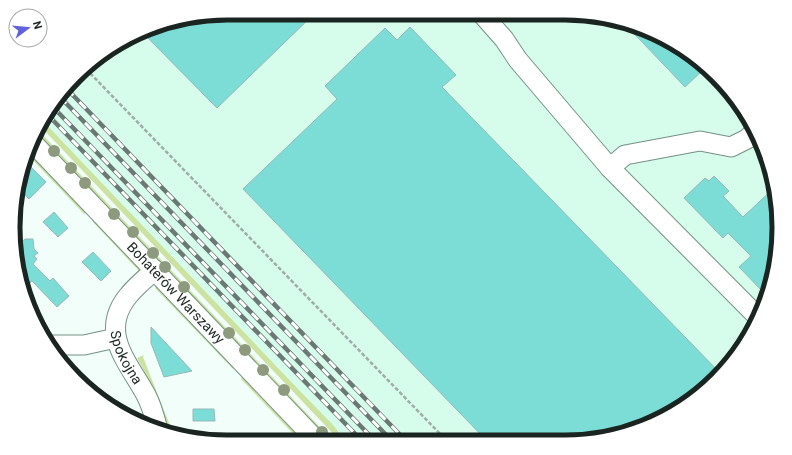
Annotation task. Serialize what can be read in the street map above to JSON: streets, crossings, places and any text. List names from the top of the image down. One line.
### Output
{"streets":{"street":["Bohaterów Warszawy","Spokojna"]},"crossings":[["Bohaterów Warszawy","Spokojna"]],"north":"right"}
